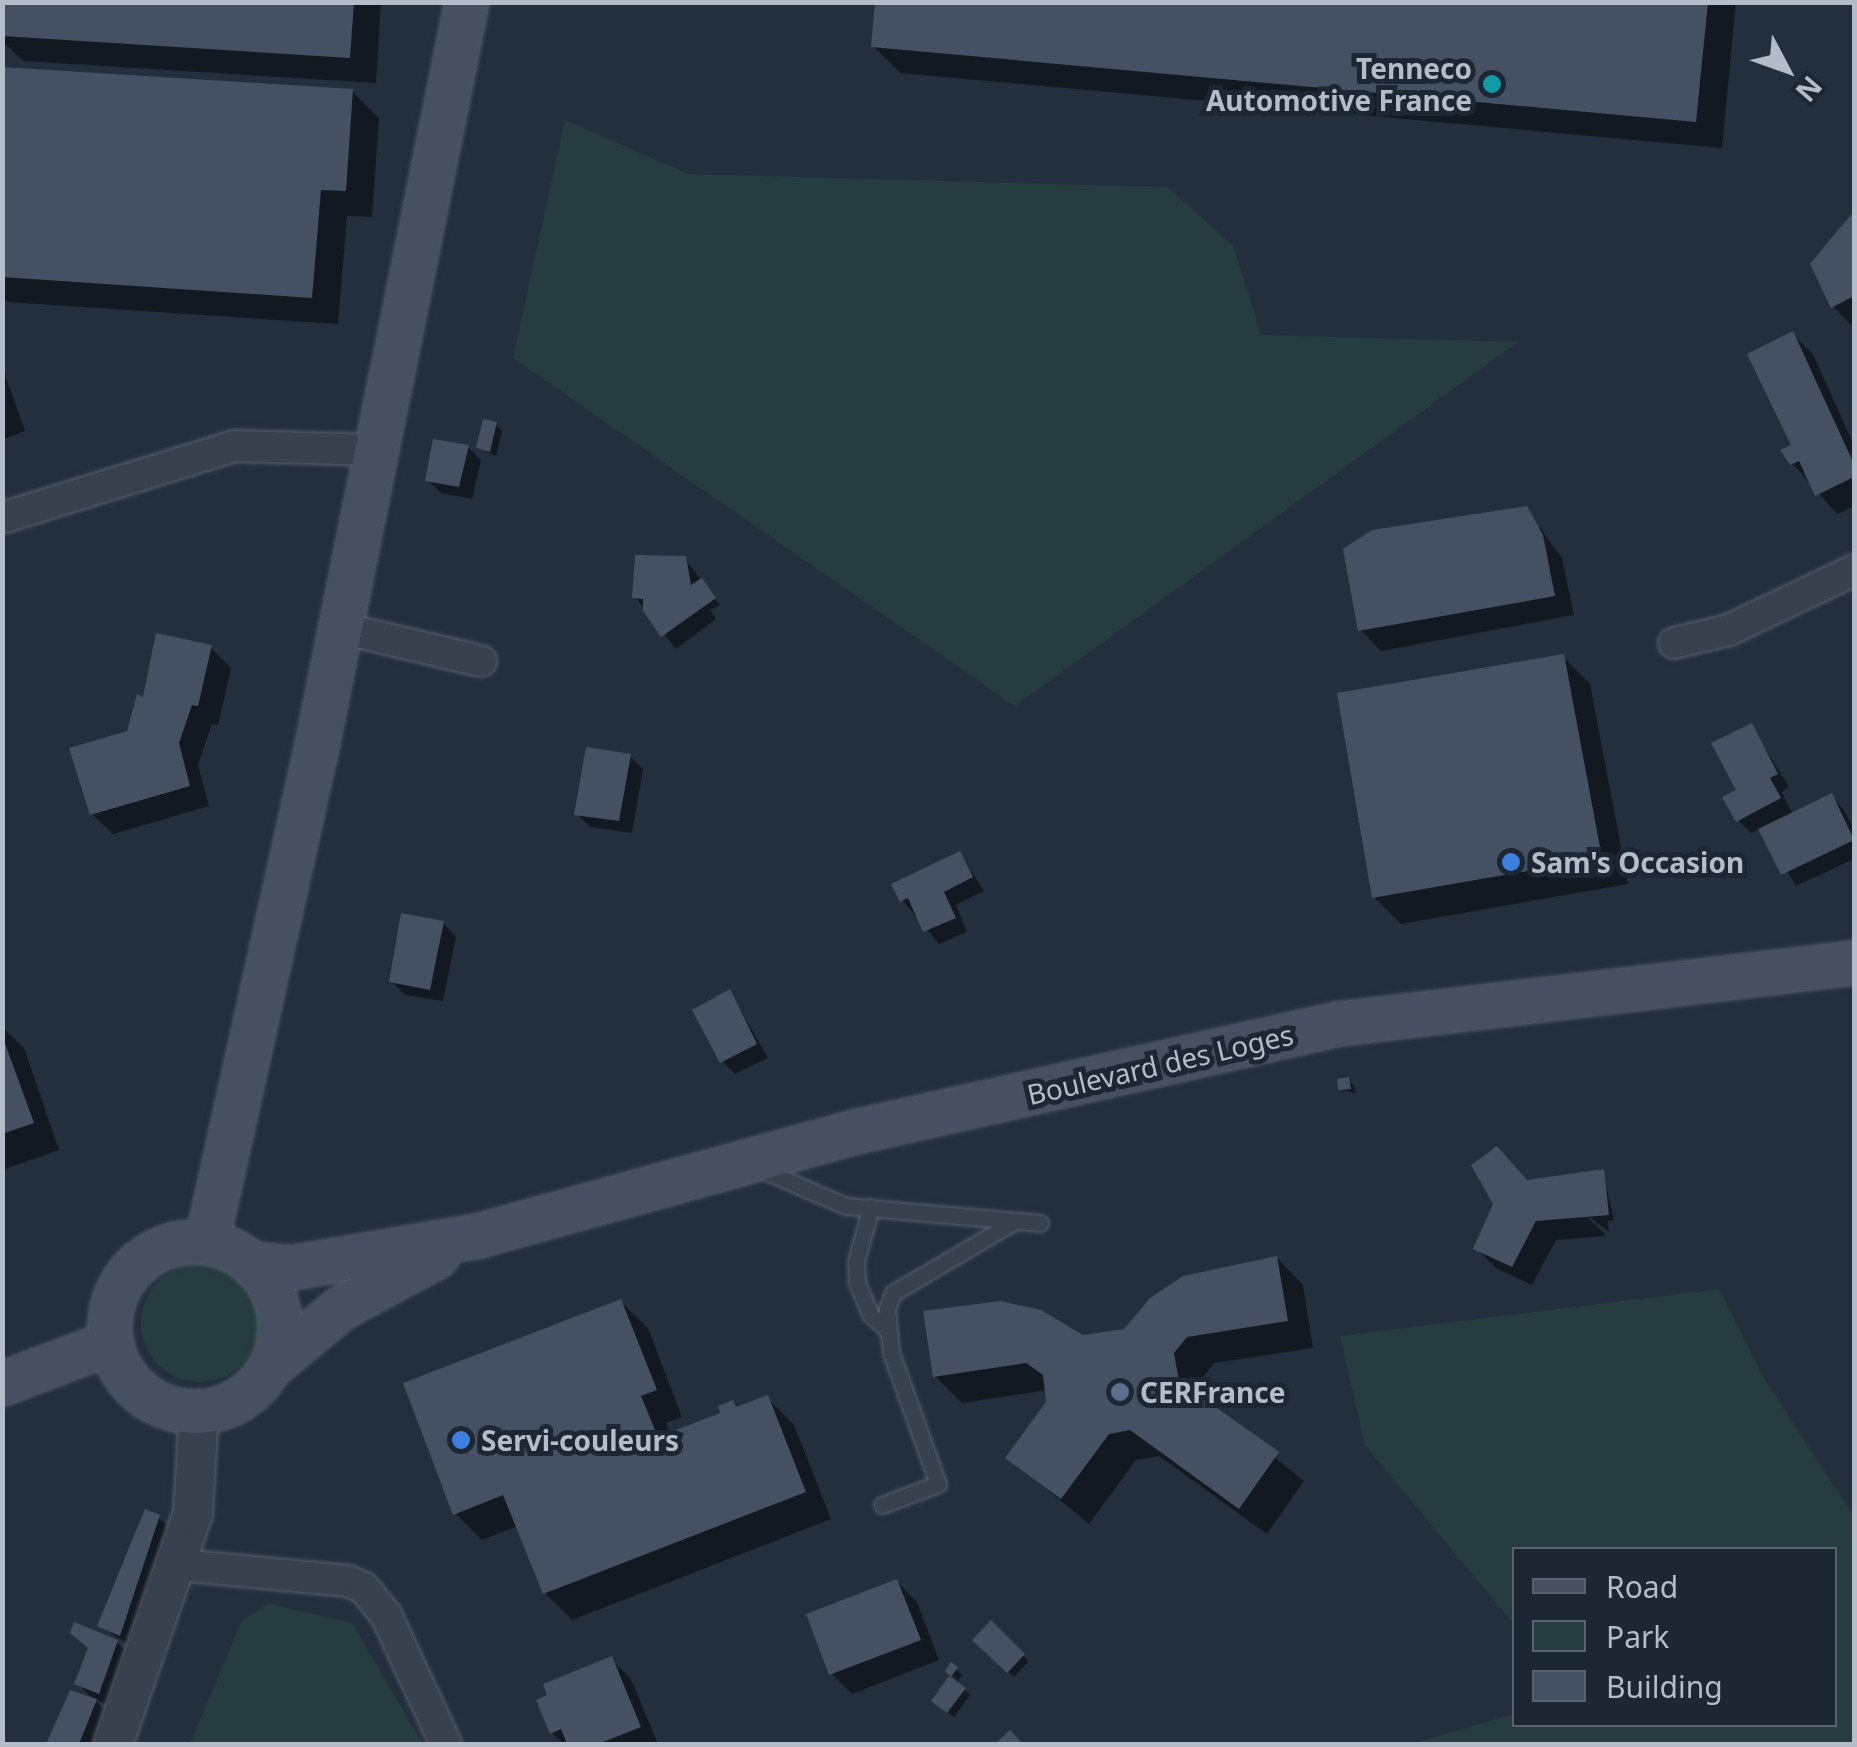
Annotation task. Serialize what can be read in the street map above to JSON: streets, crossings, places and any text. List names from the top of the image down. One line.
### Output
{"streets":{"main road":["Boulevard des Loges"]},"places":["Tenneco Automotive France","Sam's Occasion","CERFrance","Servi-couleurs"],"legend":["Road","Park","Building"],"north":"bottom right"}
